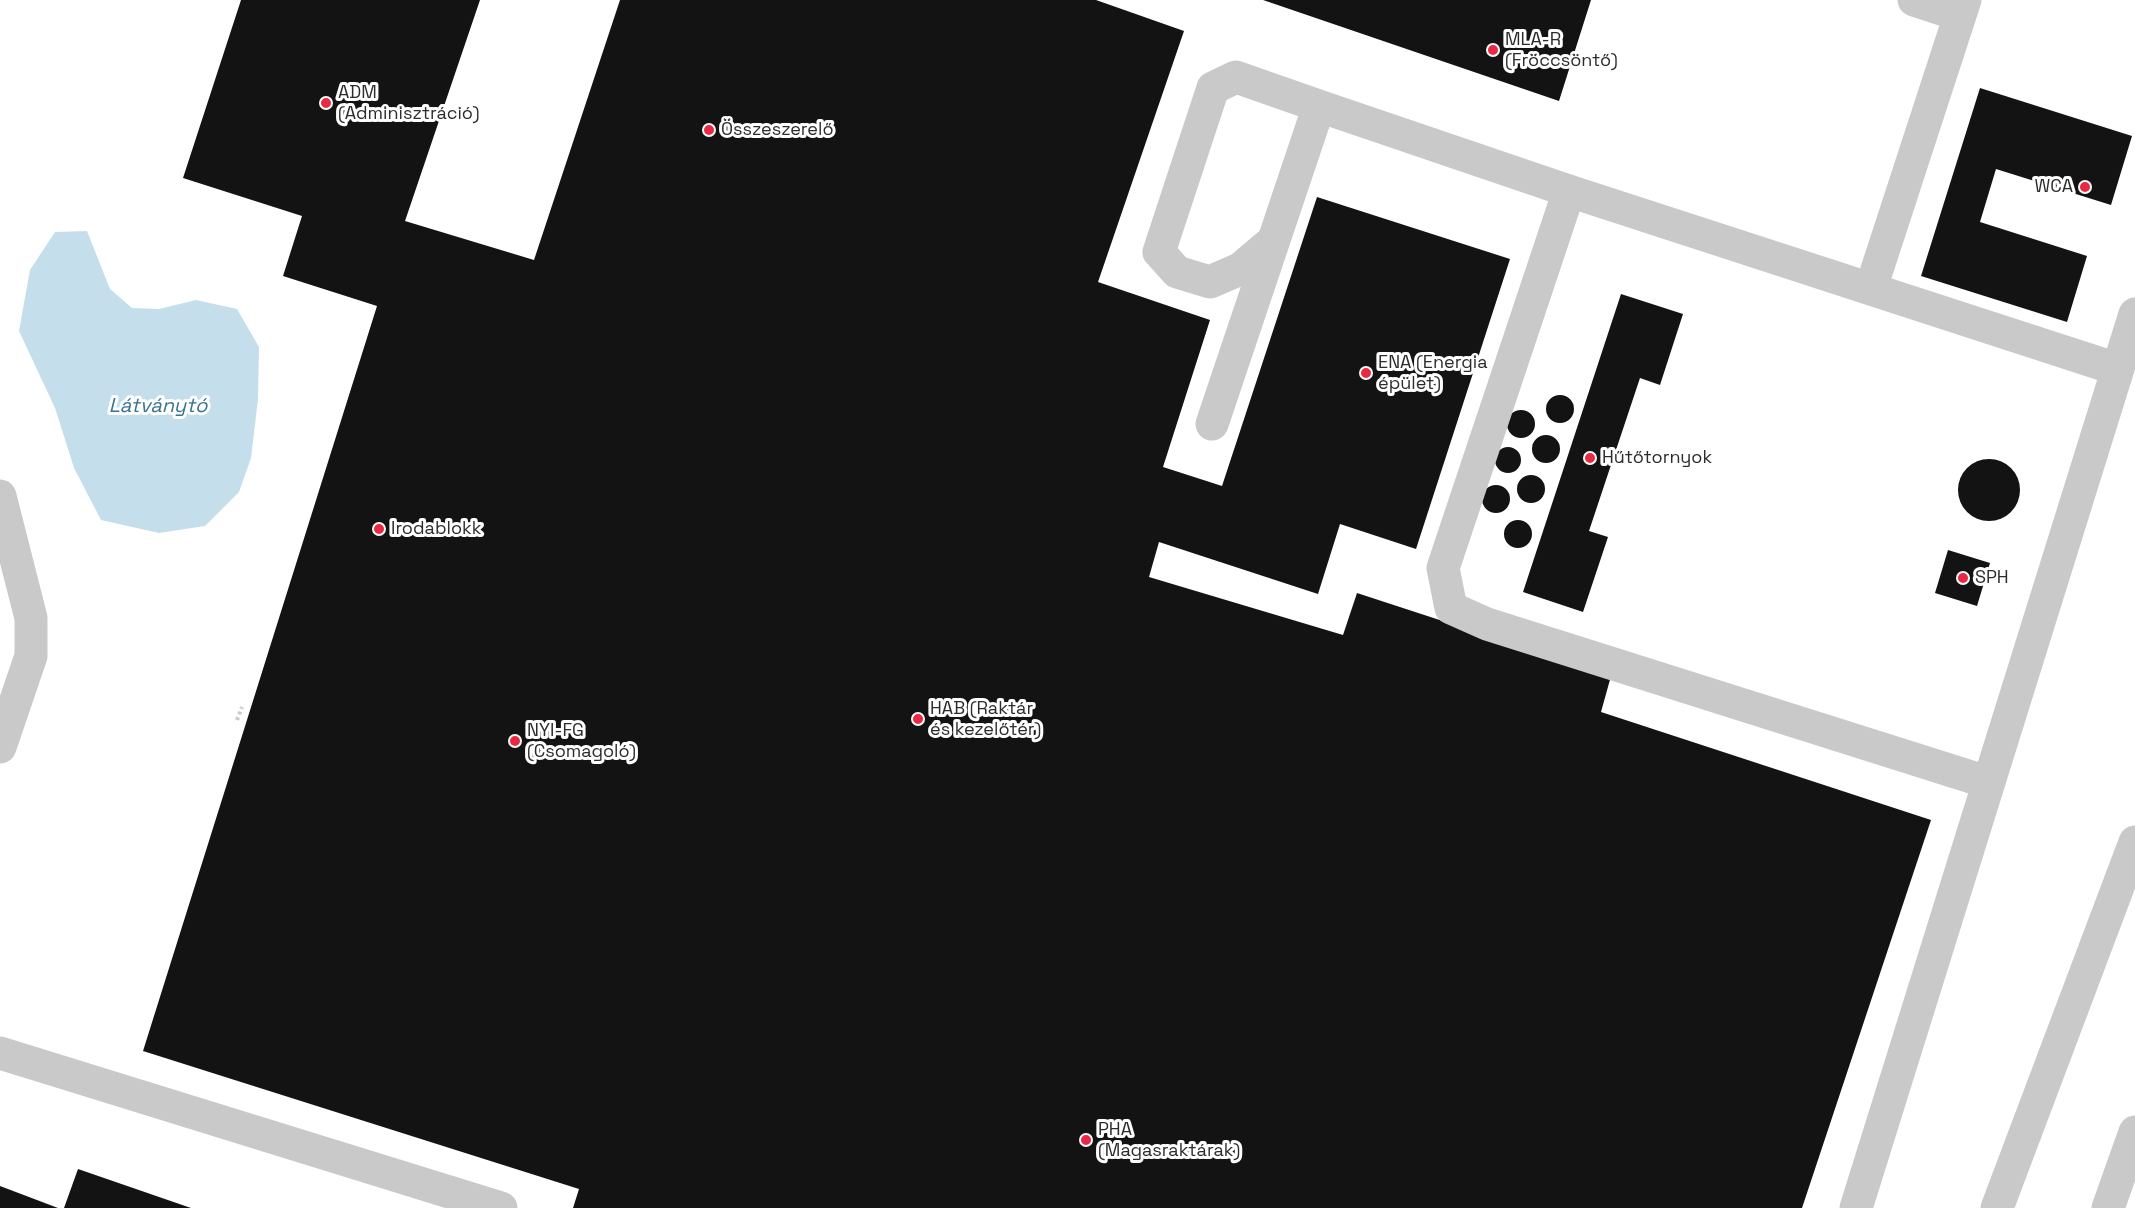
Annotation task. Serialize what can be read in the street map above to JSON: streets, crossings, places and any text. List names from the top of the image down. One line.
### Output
{"water":["Látványtó"],"places":["MLA-R (Fröccsöntő)","ADM (Adminisztráció)","Összeszerelő","WCA","ENA (Energia épület)","Hűtőtornyok","Irodablokk","SPH","HAB (Raktár és kezelőtér)","NYI-FG (Csomagoló)","PHA (Magasraktárak)"]}
